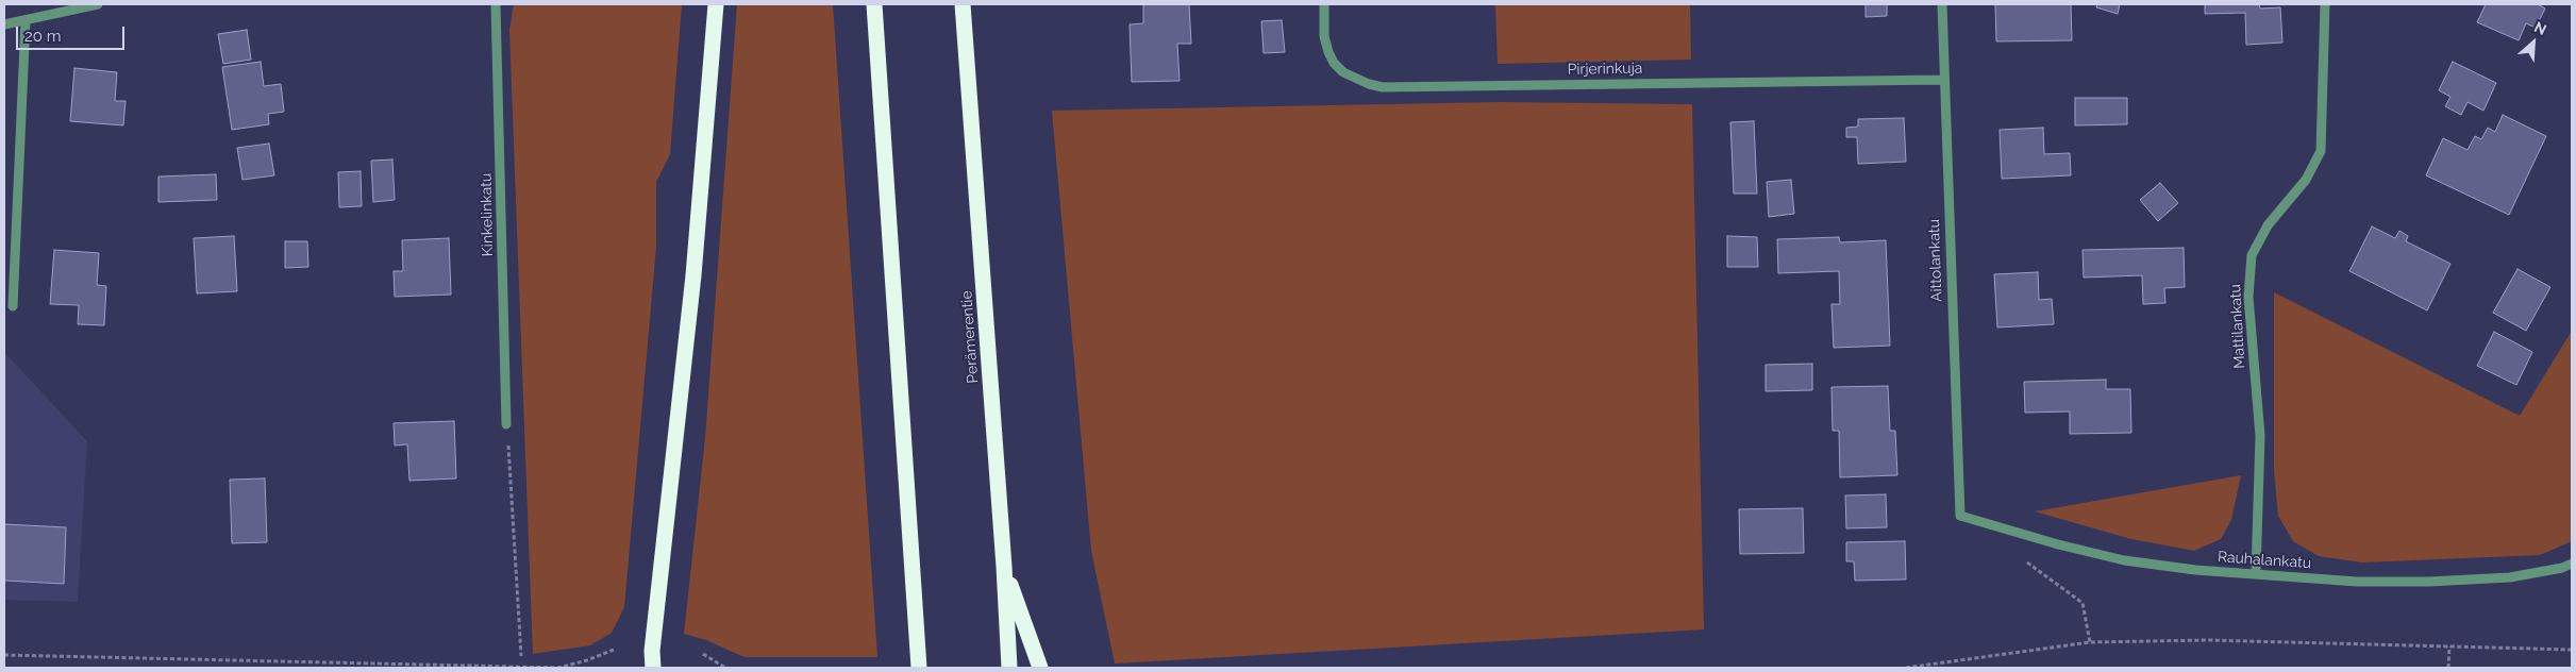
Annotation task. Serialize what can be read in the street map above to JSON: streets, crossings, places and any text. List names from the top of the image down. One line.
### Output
{"streets":{"highway":["Perämerentie"],"street":["Pirjerinkuja","Kinkelinkatu","Aittolankatu","Mattilankatu","Rauhalankatu"]},"crossings":[["Pirjerinkuja","Aittolankatu"],["Aittolankatu","Rauhalankatu"],["Mattilankatu","Rauhalankatu"]],"scale_bar":"20 m","north":"top right"}
